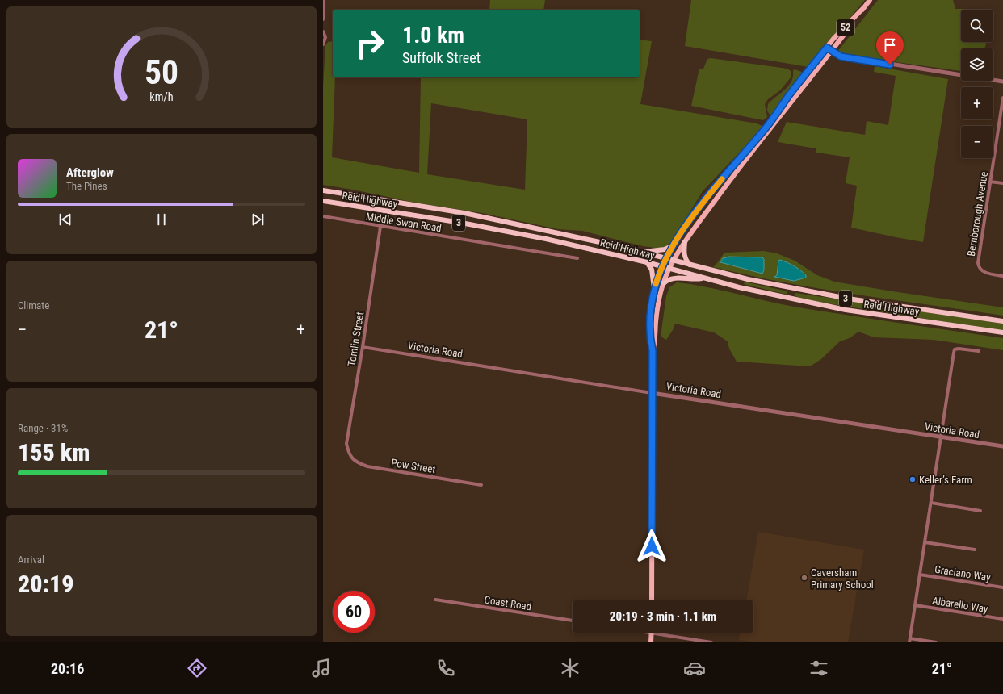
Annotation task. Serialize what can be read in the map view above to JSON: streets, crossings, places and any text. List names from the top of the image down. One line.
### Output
{"streets":{"highway":["Reid Highway","3"],"main road":["52"],"street":["Bernborough Avenue","Middle Swan Road","Tomlin Street","Victoria Road","Pow Street","Graciano Way","Coast Road","Albarello Way"]},"crossings":[["52","Reid Highway"],["52","Victoria Road"],["Middle Swan Road","Tomlin Street"],["Tomlin Street","Victoria Road"],["Tomlin Street","Pow Street"]],"places":["Keller’s Farm","Caversham Primary School"],"page":{"map_buttons":["+","−"],"turn":["1.0 km","Suffolk Street"],"song":["Afterglow","The Pines"],"tile":["Climate",["Range · 31%","155 km"],["Arrival","20:19"]],"heat":["−","21°","+"],"limit":"60","trip":"20:19 · 3 min · 1.1 km","tabs":["20:16","21°"],"gauge":["50","km/h"]}}
